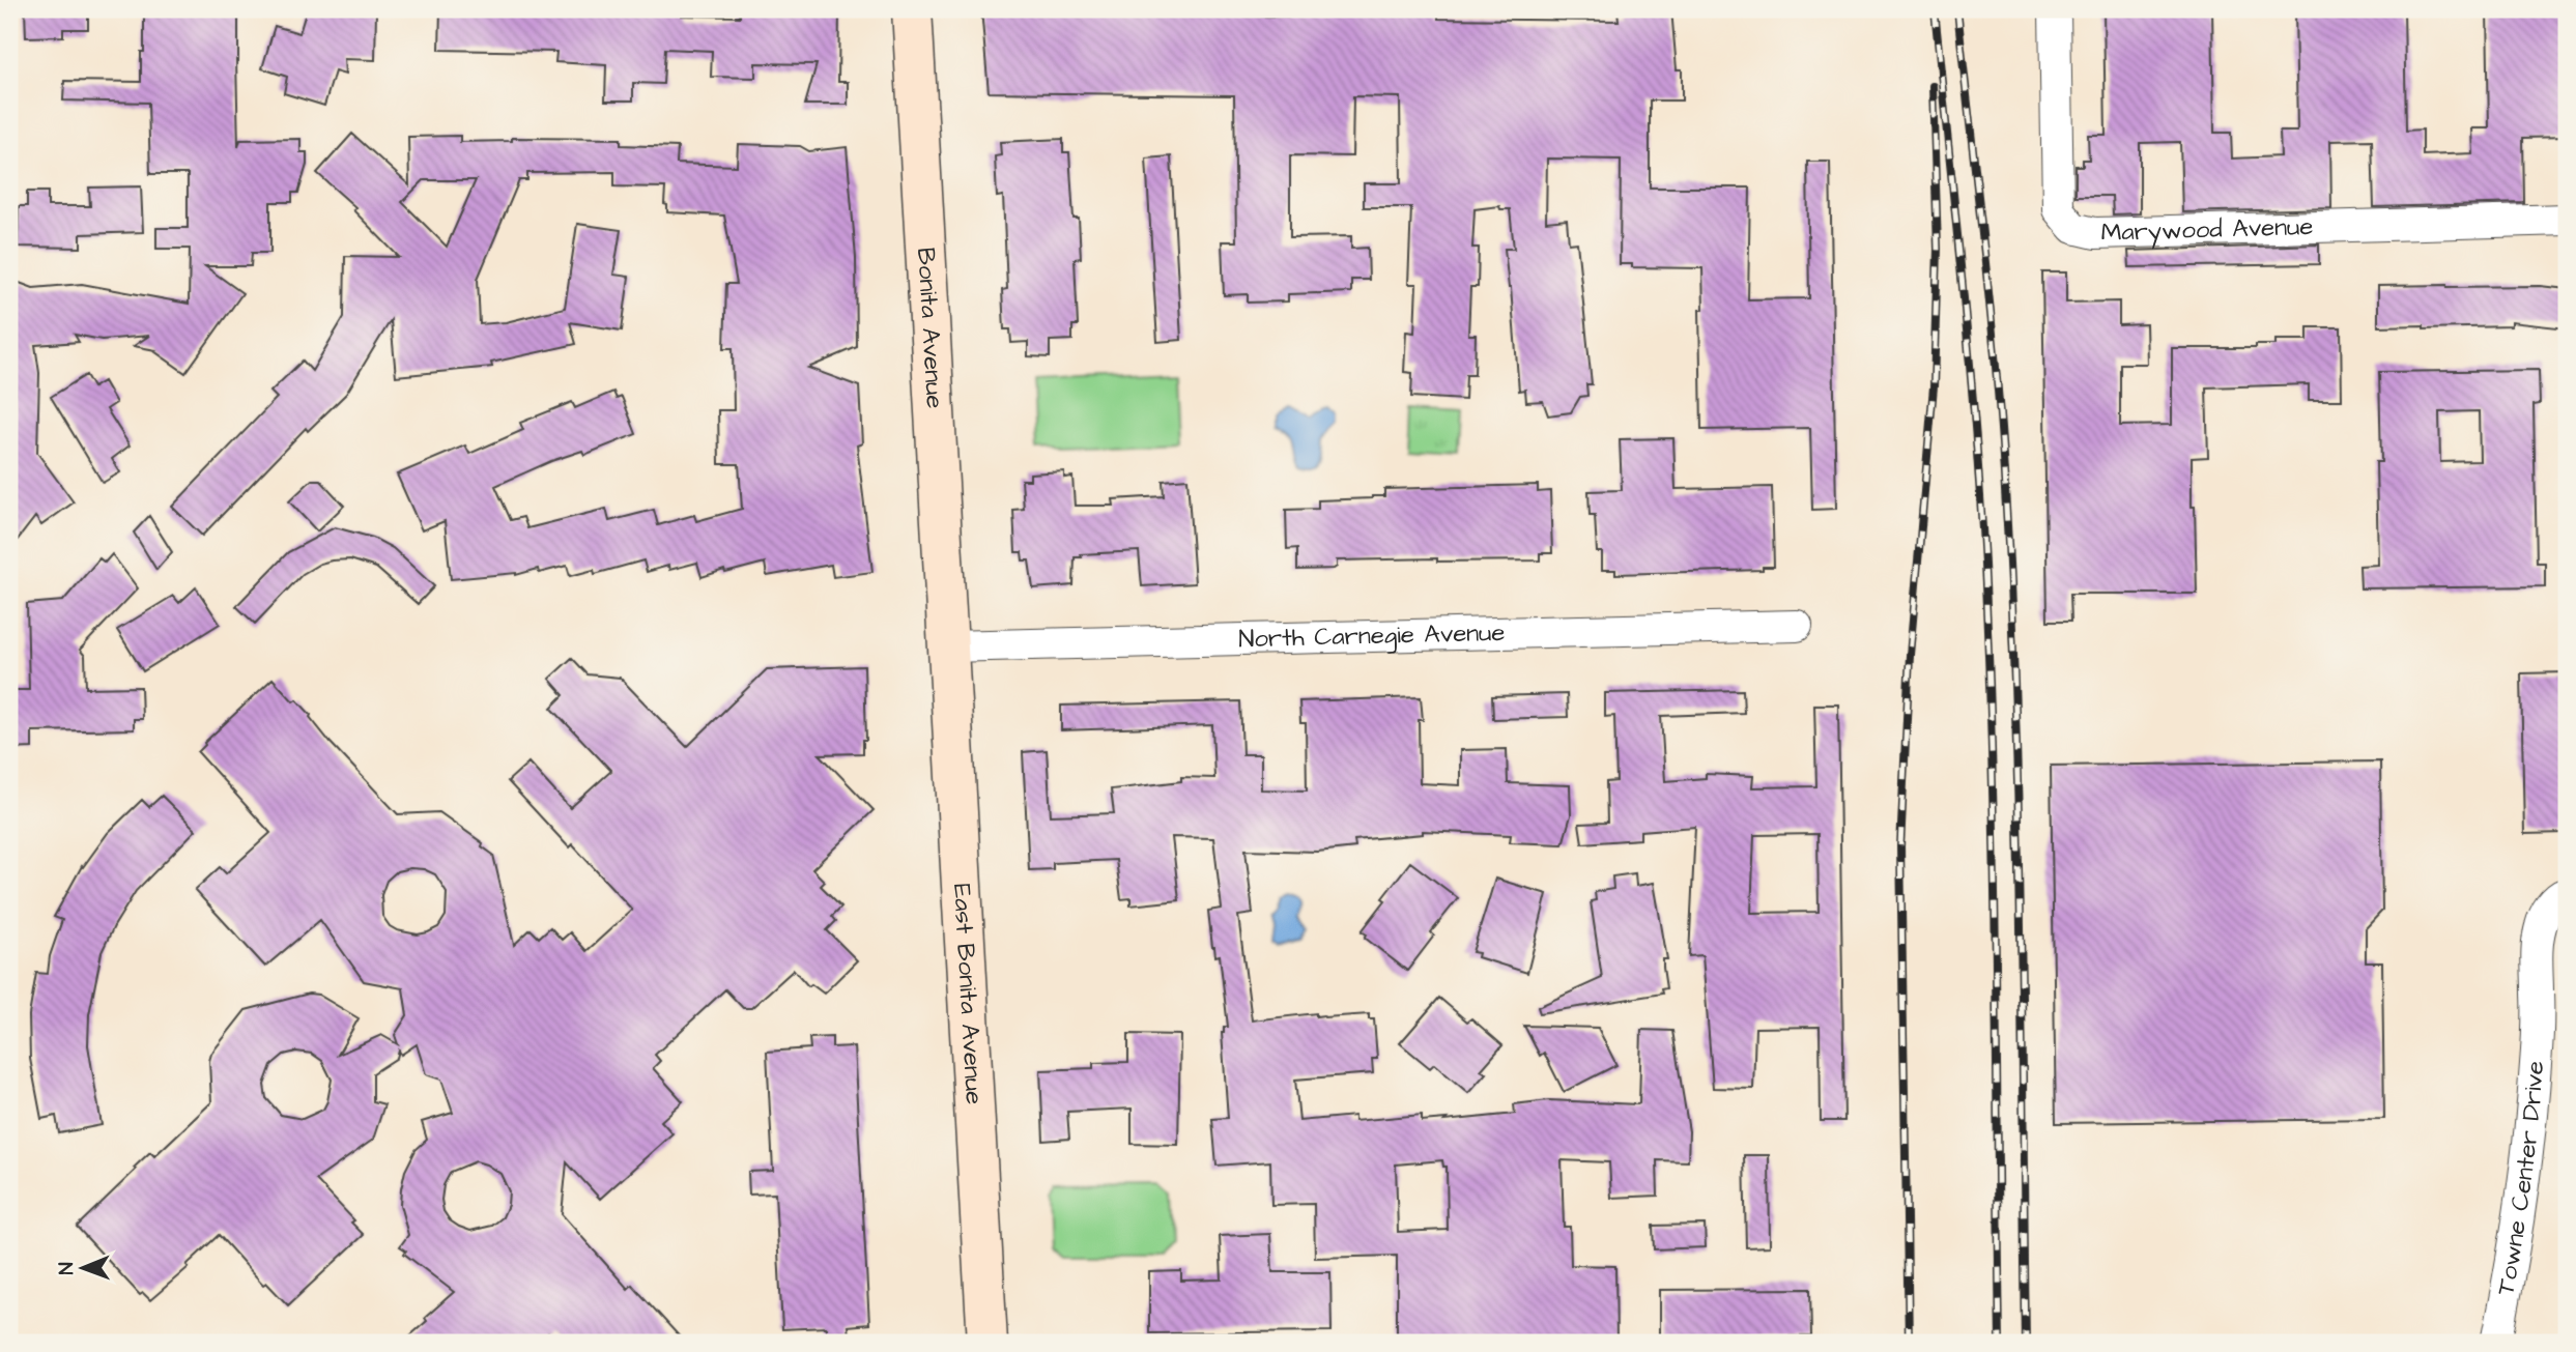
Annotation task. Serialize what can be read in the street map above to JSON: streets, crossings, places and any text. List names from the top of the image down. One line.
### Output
{"streets":{"main road":["Bonita Avenue","East Bonita Avenue"],"street":["Marywood Avenue","North Carnegie Avenue","Towne Center Drive"]},"crossings":[["Bonita Avenue","North Carnegie Avenue"],["Bonita Avenue","East Bonita Avenue"],["North Carnegie Avenue","East Bonita Avenue"]],"north":"left"}
